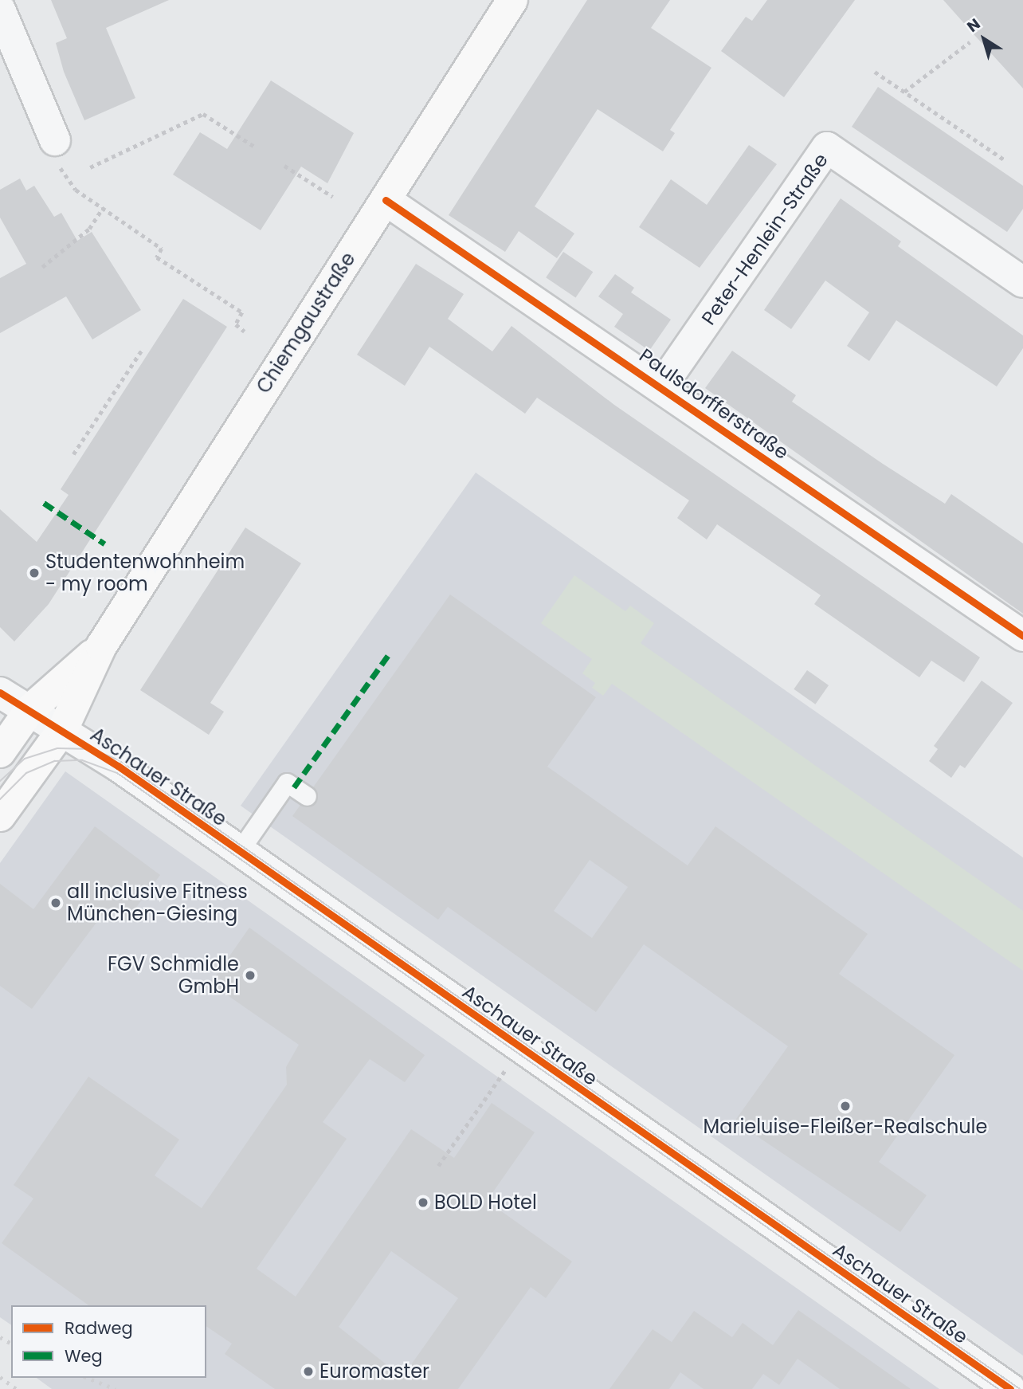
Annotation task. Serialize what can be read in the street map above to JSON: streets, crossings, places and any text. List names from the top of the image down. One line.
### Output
{"streets":{"main road":["Chiemgaustraße"],"street":["Peter-Henlein-Straße","Paulsdorfferstraße","Aschauer Straße"]},"crossings":[["Peter-Henlein-Straße","Paulsdorfferstraße"],["Chiemgaustraße","Paulsdorfferstraße"],["Chiemgaustraße","Aschauer Straße"]],"places":["Studentenwohnheim - my room","all inclusive Fitness München-Giesing","FGV Schmidle GmbH","Marieluise-Fleißer-Realschule","BOLD Hotel","Euromaster"],"legend":["Radweg","Weg"],"north":"top left"}
